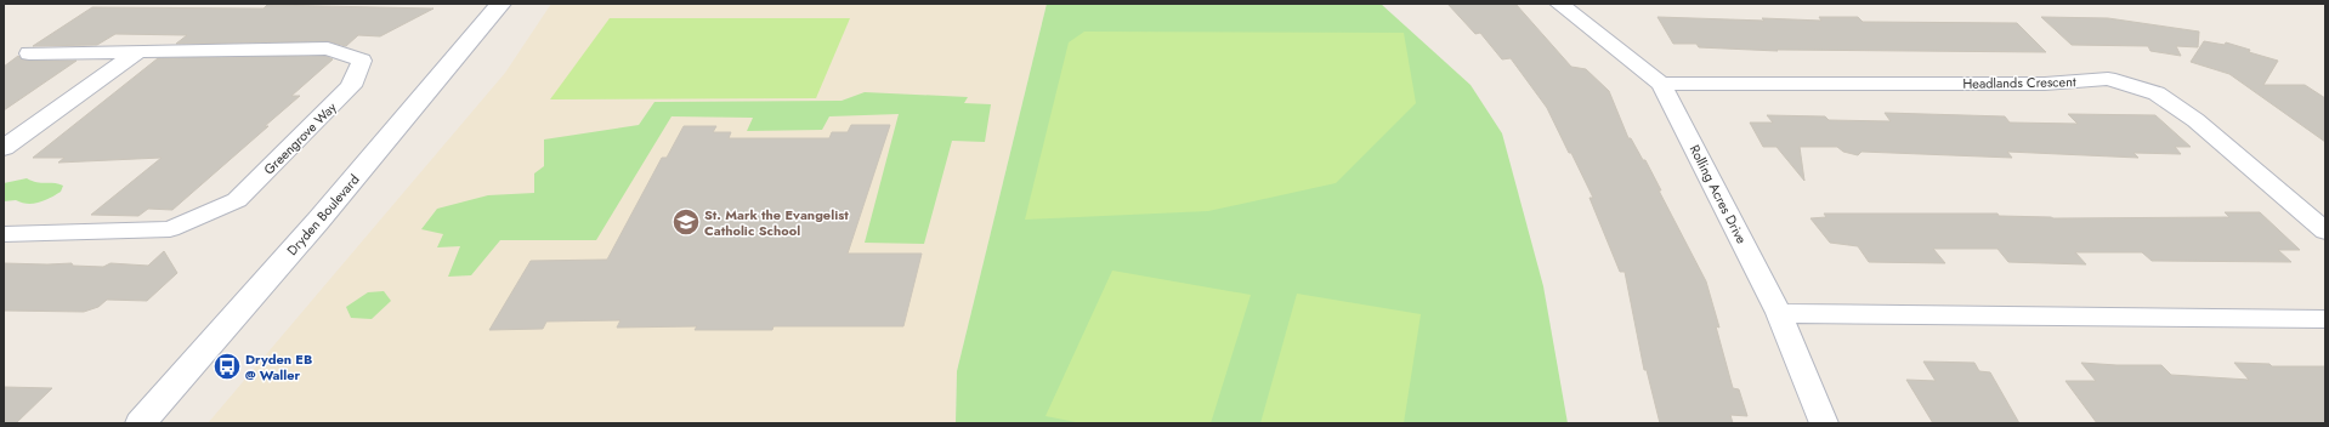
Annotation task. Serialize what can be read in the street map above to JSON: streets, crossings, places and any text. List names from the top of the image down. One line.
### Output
{"streets":{"street":["Headlands Crescent","Greengrove Way","Rolling Acres Drive","Dryden Boulevard"]},"crossings":[["Headlands Crescent","Rolling Acres Drive"]],"places":{"school or university":["St. Mark the Evangelist Catholic School"],"bus stop":["Dryden EB @ Waller"]}}
